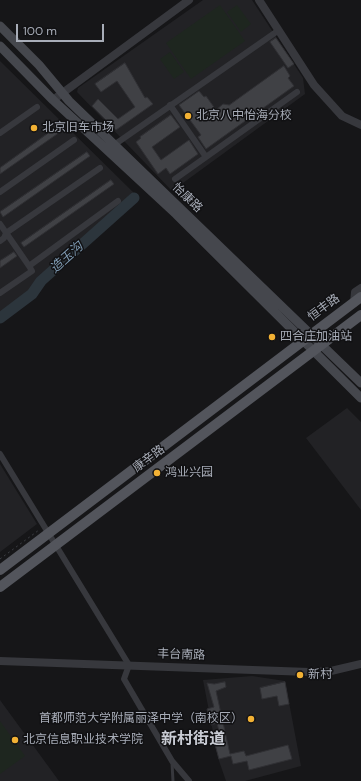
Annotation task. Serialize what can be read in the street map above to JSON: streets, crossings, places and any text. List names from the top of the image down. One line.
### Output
{"streets":{"main road":["怡康路","恒丰路","康辛路"],"street":["丰台南路"]},"crossings":[["怡康路","恒丰路"],["怡康路","康辛路"],["恒丰路","康辛路"]],"districts":["新村街道"],"water":["造玉沟"],"places":["北京八中怡海分校","北京旧车市场","四合庄加油站","鸿业兴园","新村","首都师范大学附属丽泽中学（南校区）","北京信息职业技术学院"],"scale_bar":"100 m"}
